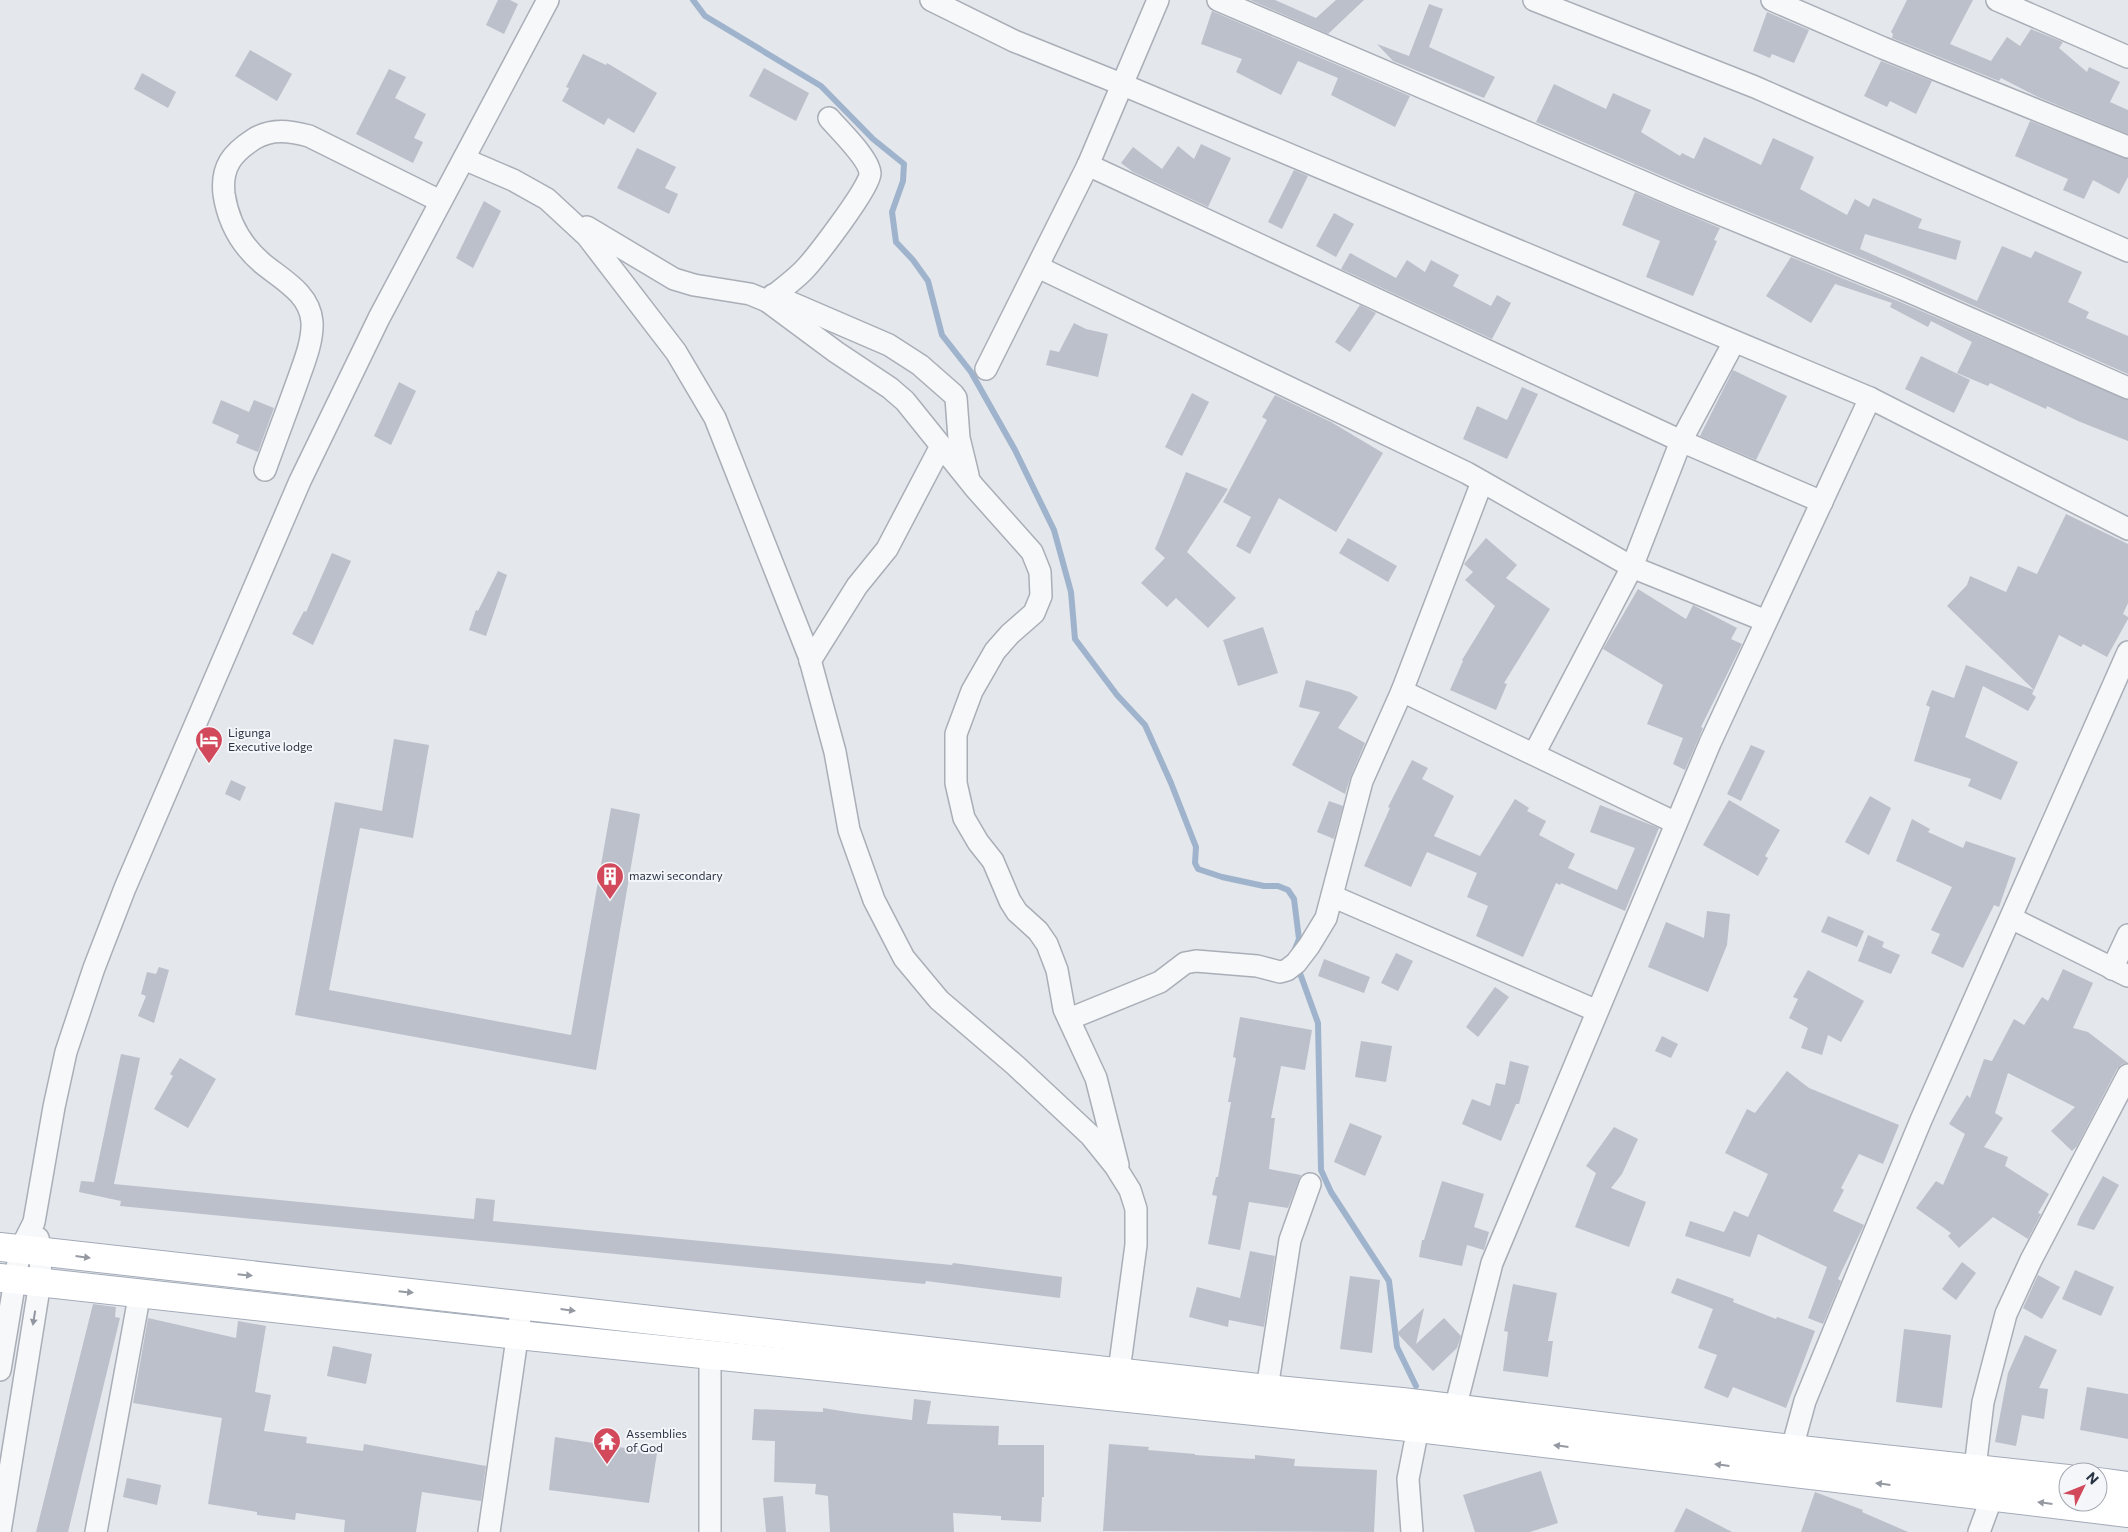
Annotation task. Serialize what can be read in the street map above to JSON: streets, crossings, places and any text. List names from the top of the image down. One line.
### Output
{"places":{"hotel":["Ligunga Executive lodge"],"building":["mazwi secondary"],"temple":["Assemblies of God"]},"north":"top right"}
